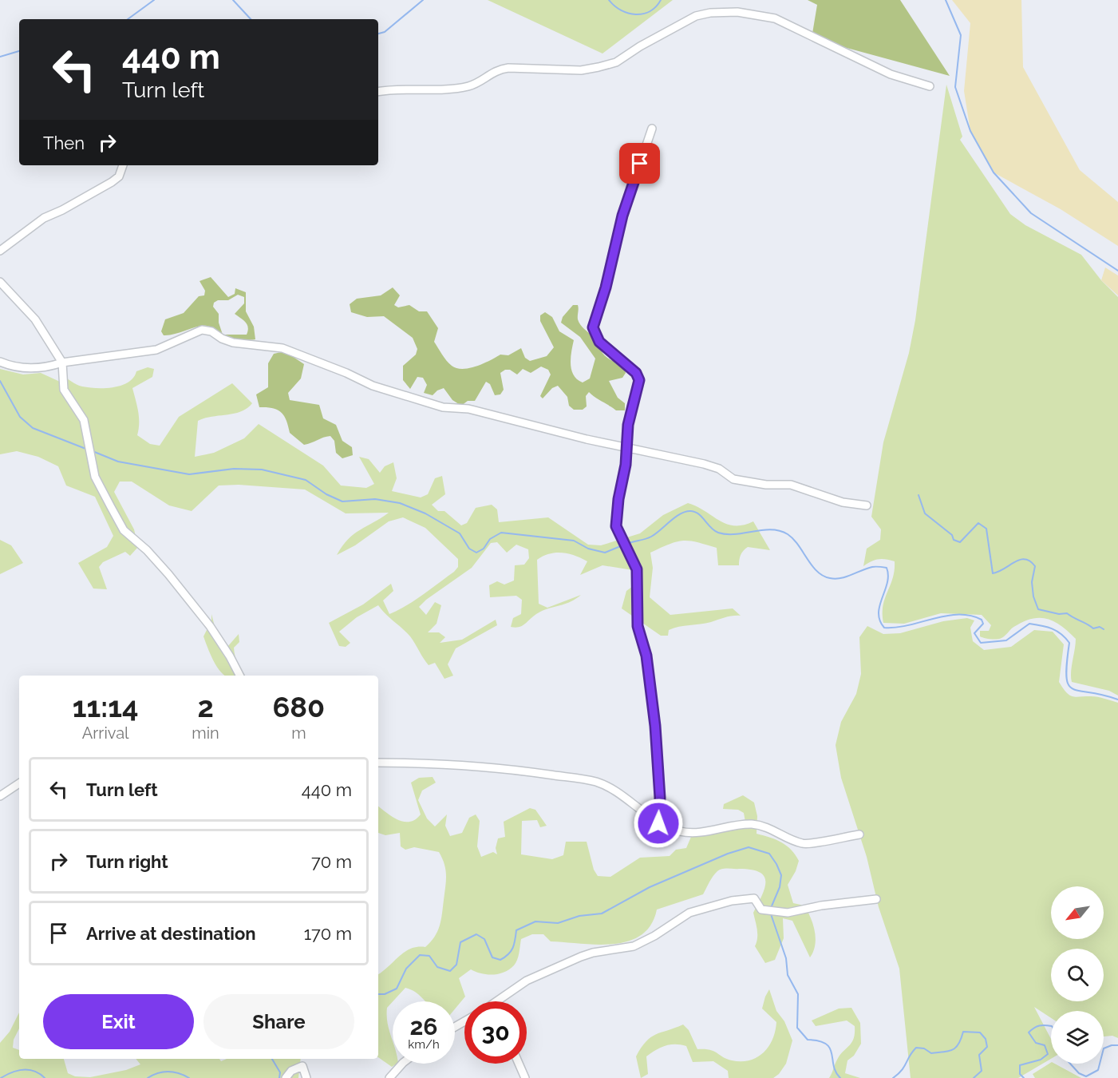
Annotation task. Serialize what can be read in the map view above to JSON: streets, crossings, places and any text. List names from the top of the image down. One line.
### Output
{"north":"bottom left","page":{"turn":["440 m","Turn left"],"then":"Then","eta":["11:14","Arrival","2","min","680","m"],"list":[{"name":"Turn left","value":"440 m"},{"name":"Turn right","value":"70 m"},{"name":"Arrive at destination","value":"170 m"}],"buttons":["Exit","Share"],"speed":"26 km/h","limit":"30"}}
